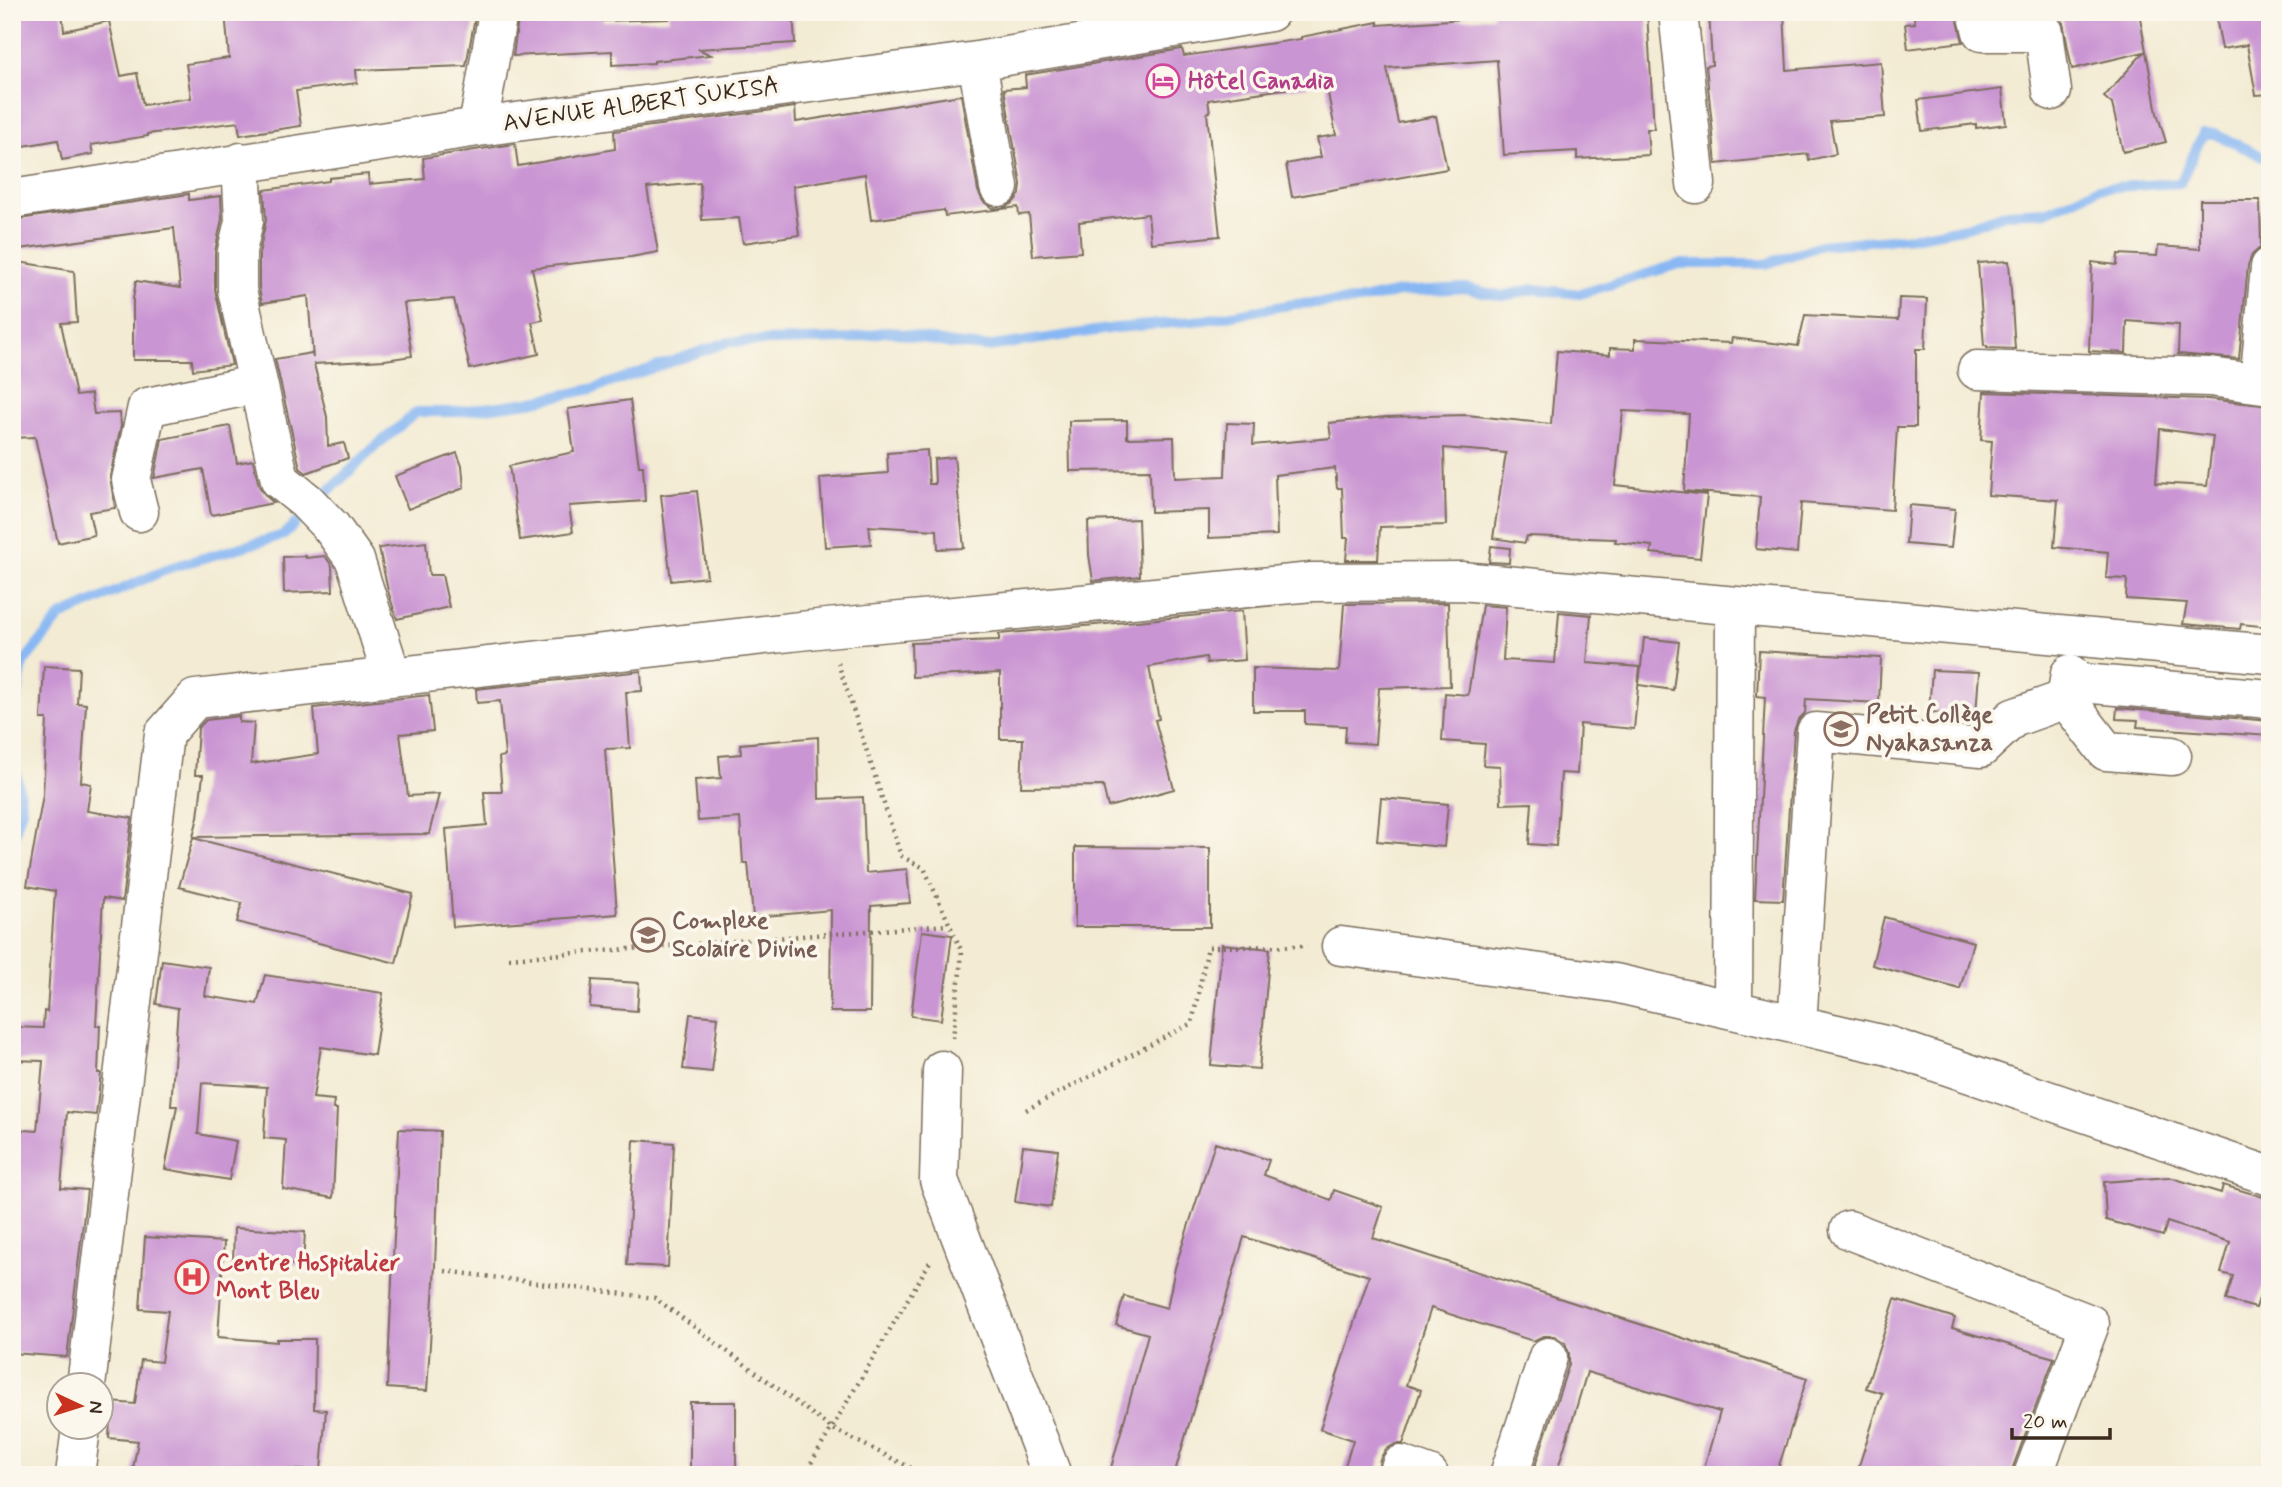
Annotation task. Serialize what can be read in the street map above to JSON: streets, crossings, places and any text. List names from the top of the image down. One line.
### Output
{"streets":{"street":["AVENUE ALBERT SUKISA"]},"places":{"hotel":["Hôtel Canadia"],"school or university":["Petit Collège Nyakasanza","Complexe Scolaire Divine"],"hospital":["Centre Hospitalier Mont Bleu"]},"scale_bar":"20 m","north":"right"}
